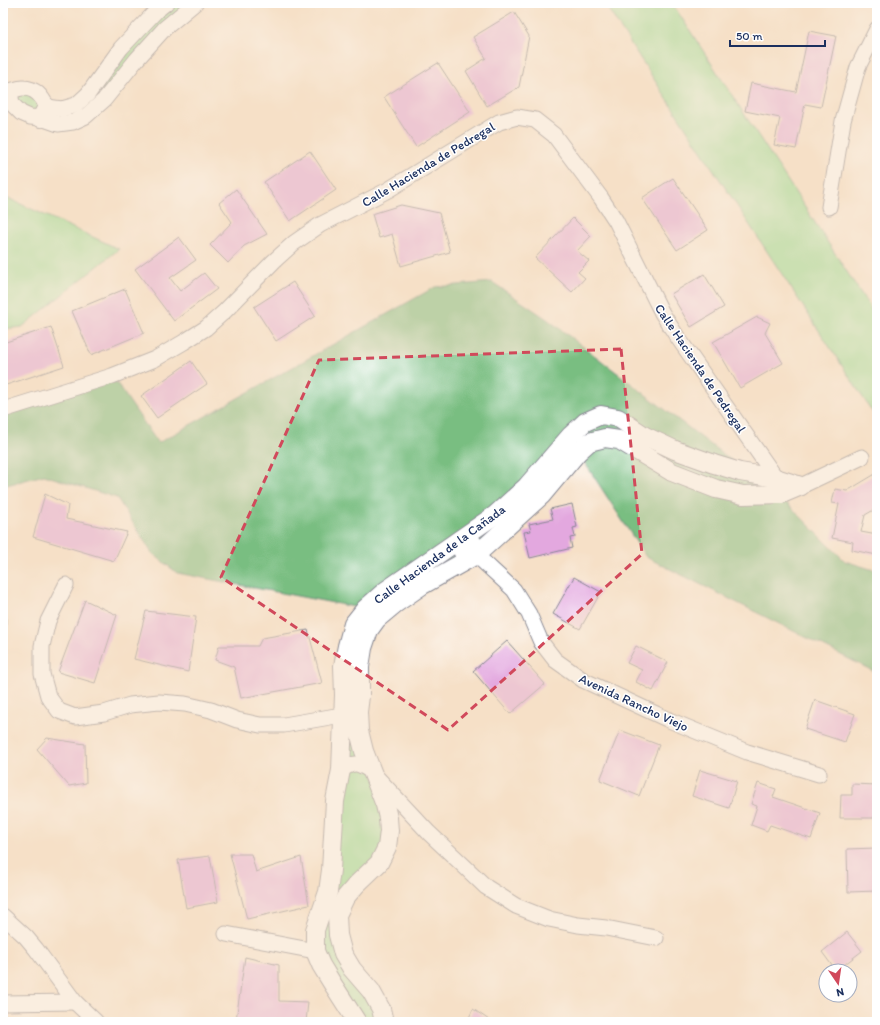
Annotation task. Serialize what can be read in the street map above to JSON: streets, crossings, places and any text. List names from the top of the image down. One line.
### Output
{"streets":{"street":["Calle Hacienda de Pedregal","Calle Hacienda de la Cañada","Avenida Rancho Viejo"]},"crossings":[["Calle Hacienda de Pedregal","Calle Hacienda de la Cañada"],["Calle Hacienda de la Cañada","Avenida Rancho Viejo"]],"scale_bar":"50 m","north":"bottom"}
